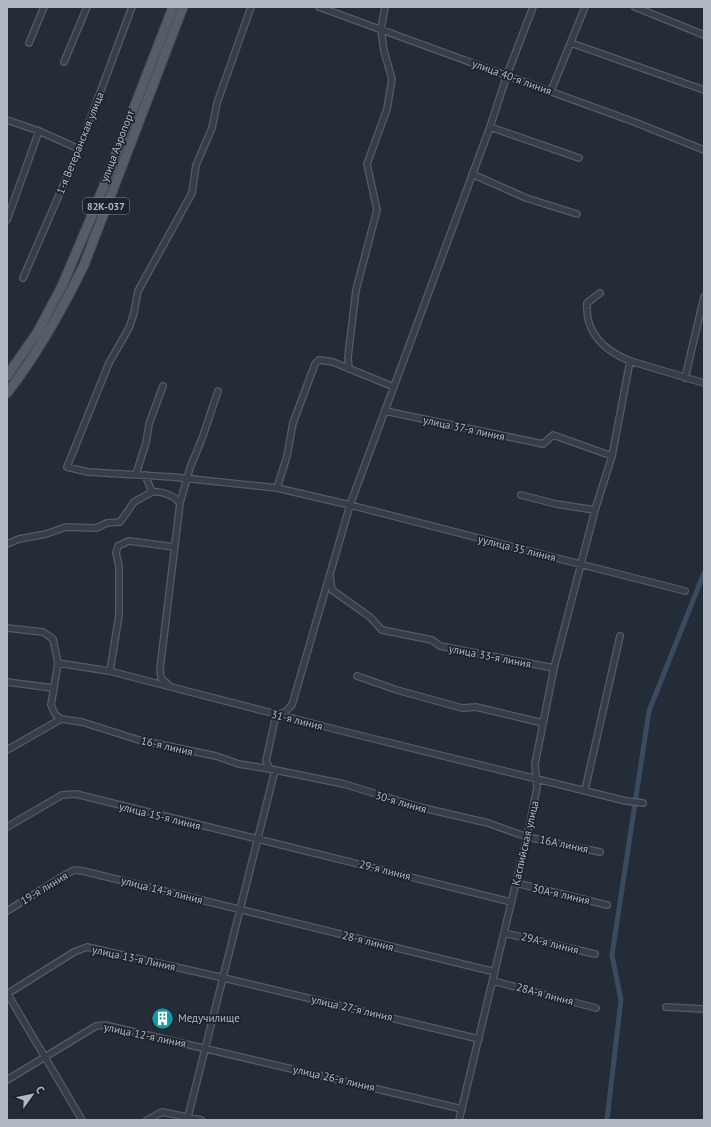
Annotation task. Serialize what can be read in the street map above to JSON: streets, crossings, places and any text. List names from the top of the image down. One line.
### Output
{"streets":{"main road":["улица Аэропорт","82К-037"],"street":["улица 40-я линия","1-я Ветеранская улица","улица 37-я линия","уулица 35 линия","улица 33-я линия","31-я линия","16-я линия","30-я линия","улица 15-я линия","Каспийская улица","16А линия","29-я линия","19-я линия","улица 14-я линия","30А-я линия","28-я линия","29А-я линия","улица 13-я Линия","28А-я линия","улица 27-я линия","улица 12-я линия","улица 26-я линия"]},"crossings":[["улица 37-я линия","Каспийская улица"],["уулица 35 линия","Каспийская улица"],["улица 33-я линия","Каспийская улица"],["31-я линия","Каспийская улица"],["16-я линия","30-я линия"],["30-я линия","Каспийская улица"],["30-я линия","16А линия"],["улица 15-я линия","29-я линия"],["Каспийская улица","16А линия"],["Каспийская улица","29-я линия"],["Каспийская улица","30А-я линия"],["Каспийская улица","28-я линия"],["Каспийская улица","29А-я линия"],["Каспийская улица","28А-я линия"],["Каспийская улица","улица 27-я линия"],["Каспийская улица","улица 26-я линия"],["19-я линия","улица 14-я линия"],["улица 14-я линия","28-я линия"],["улица 13-я Линия","улица 27-я линия"],["улица 12-я линия","улица 26-я линия"]],"places":{"building":["Медучилище"]},"north":"top right"}
